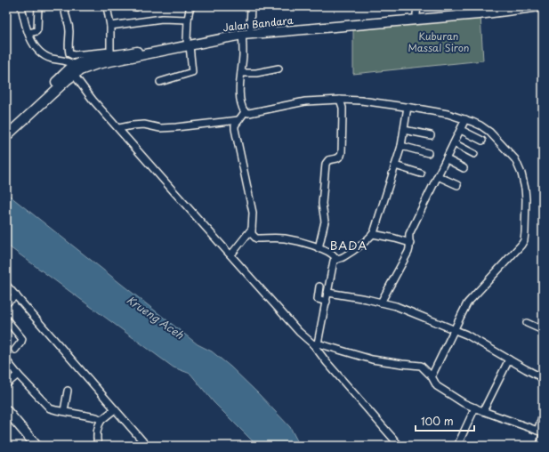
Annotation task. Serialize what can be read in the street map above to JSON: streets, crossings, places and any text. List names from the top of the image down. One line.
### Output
{"streets":{"highway":["Jalan Bandara"]},"districts":["BADA"],"water":["Krueng Aceh"],"parks":["Kuburan Massal Siron"],"scale_bar":"100 m"}
